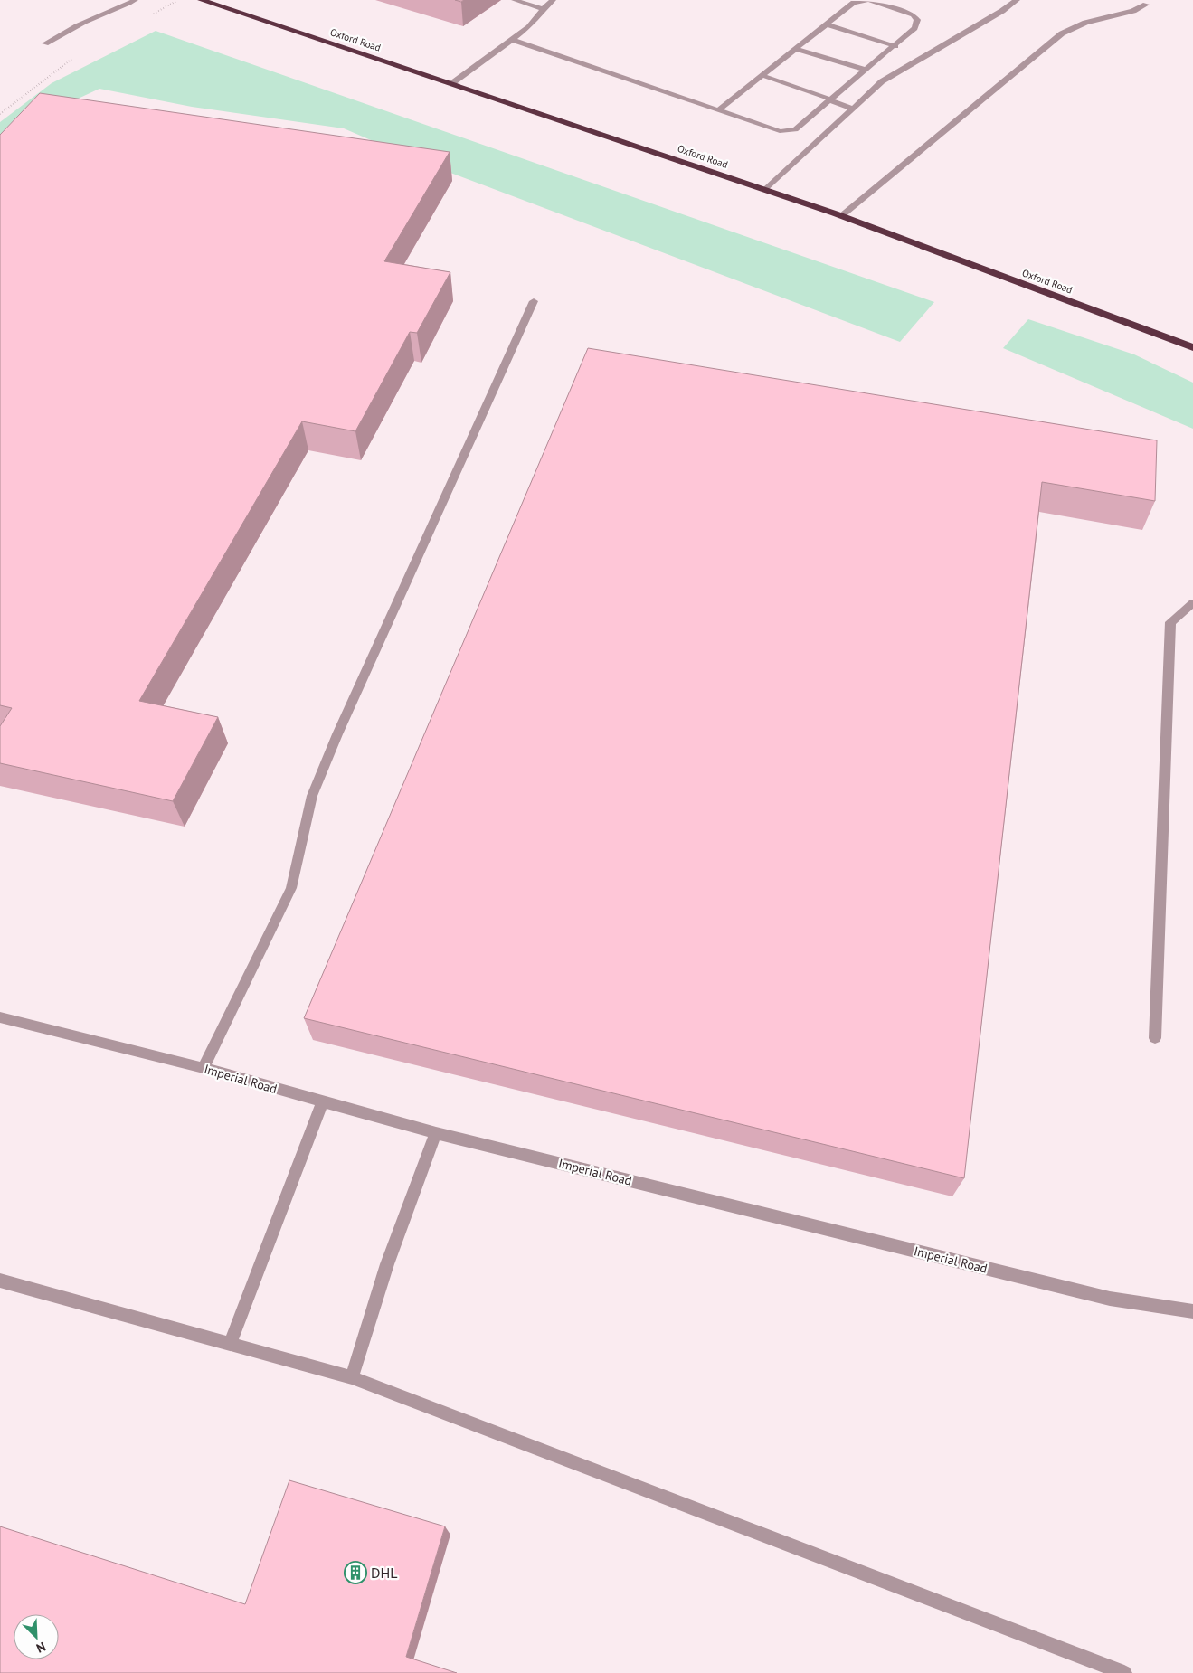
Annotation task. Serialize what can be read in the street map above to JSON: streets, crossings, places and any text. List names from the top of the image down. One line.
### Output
{"streets":{"highway":["Oxford Road"],"lane":["Imperial Road"]},"places":{"building":["DHL"]},"north":"bottom right"}
